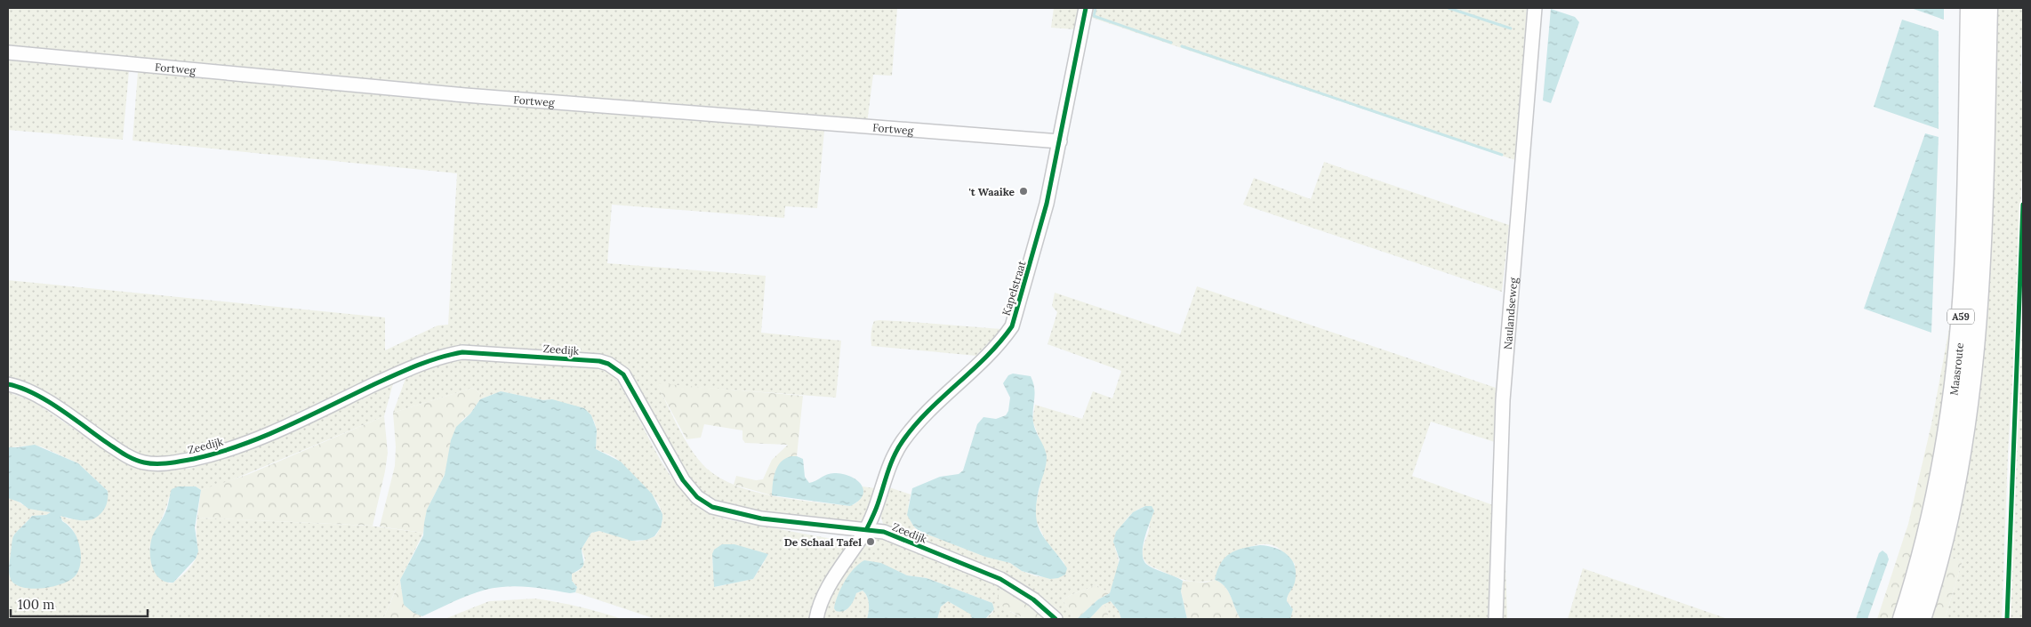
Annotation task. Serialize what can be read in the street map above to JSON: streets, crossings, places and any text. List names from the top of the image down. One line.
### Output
{"streets":{"highway":["A59","Maasroute"],"street":["Fortweg","Kapelstraat","Naulandseweg","Zeedijk"]},"crossings":[["Fortweg","Kapelstraat"],["Kapelstraat","Zeedijk"]],"places":["'t Waaike","De Schaal Tafel"],"scale_bar":"100 m"}
